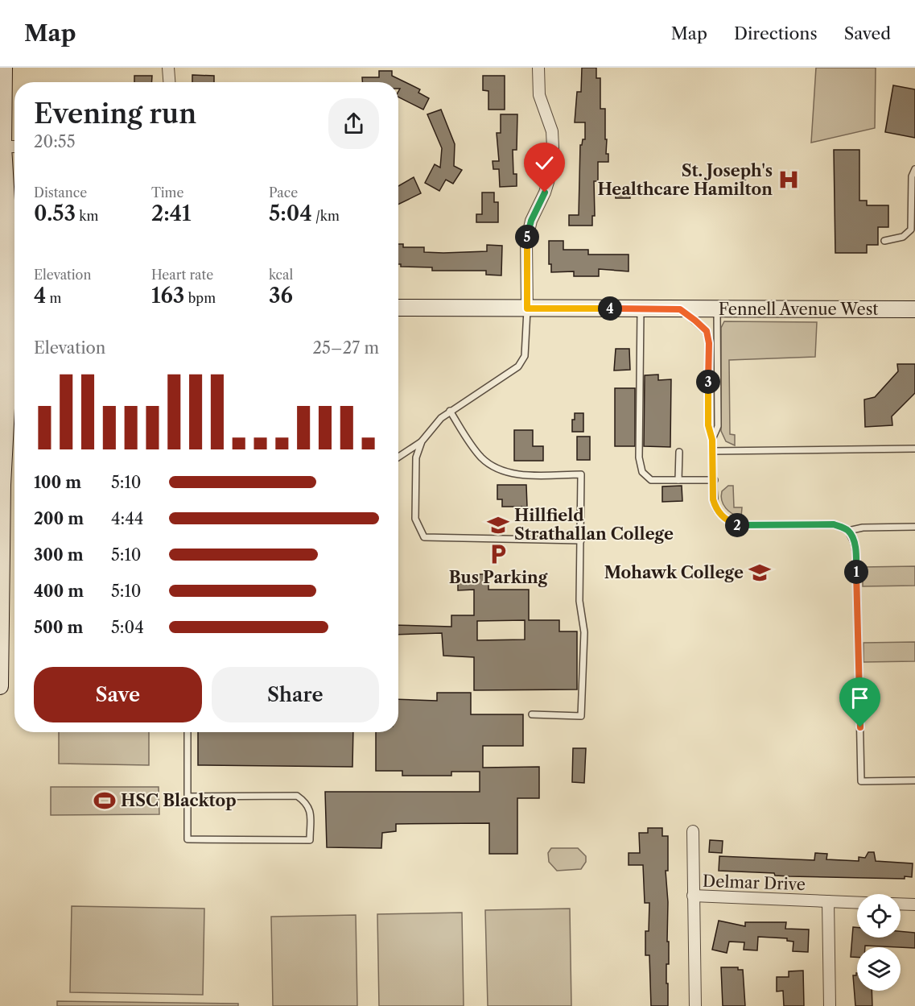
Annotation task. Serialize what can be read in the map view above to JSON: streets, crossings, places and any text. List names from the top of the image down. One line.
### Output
{"streets":{"main road":["Fennell Avenue West"],"street":["Delmar Drive"]},"places":{"hospital":["St. Joseph's Healthcare Hamilton"],"school or university":["Hillfield Strathallan College","Mohawk College"],"parking":["Bus Parking"],"sports":["HSC Blacktop"]},"page":{"header":"Map","nav":["Map","Directions","Saved"],"heading":["Evening run","20:55"],"stats":[["Distance","0.53 km"],["Time","2:41"],["Pace","5:04 /km"],["Elevation","4 m"],["Heart rate","163 bpm"],["kcal","36"]],"pins":["5","4","3","2","1"],"chart":["Elevation","25–27 m"],"list":[{"name":"100 m","note":"5:10"},{"name":"200 m","note":"4:44"},{"name":"300 m","note":"5:10"},{"name":"400 m","note":"5:10"},{"name":"500 m","note":"5:04"}],"buttons":["Save","Share"]}}
